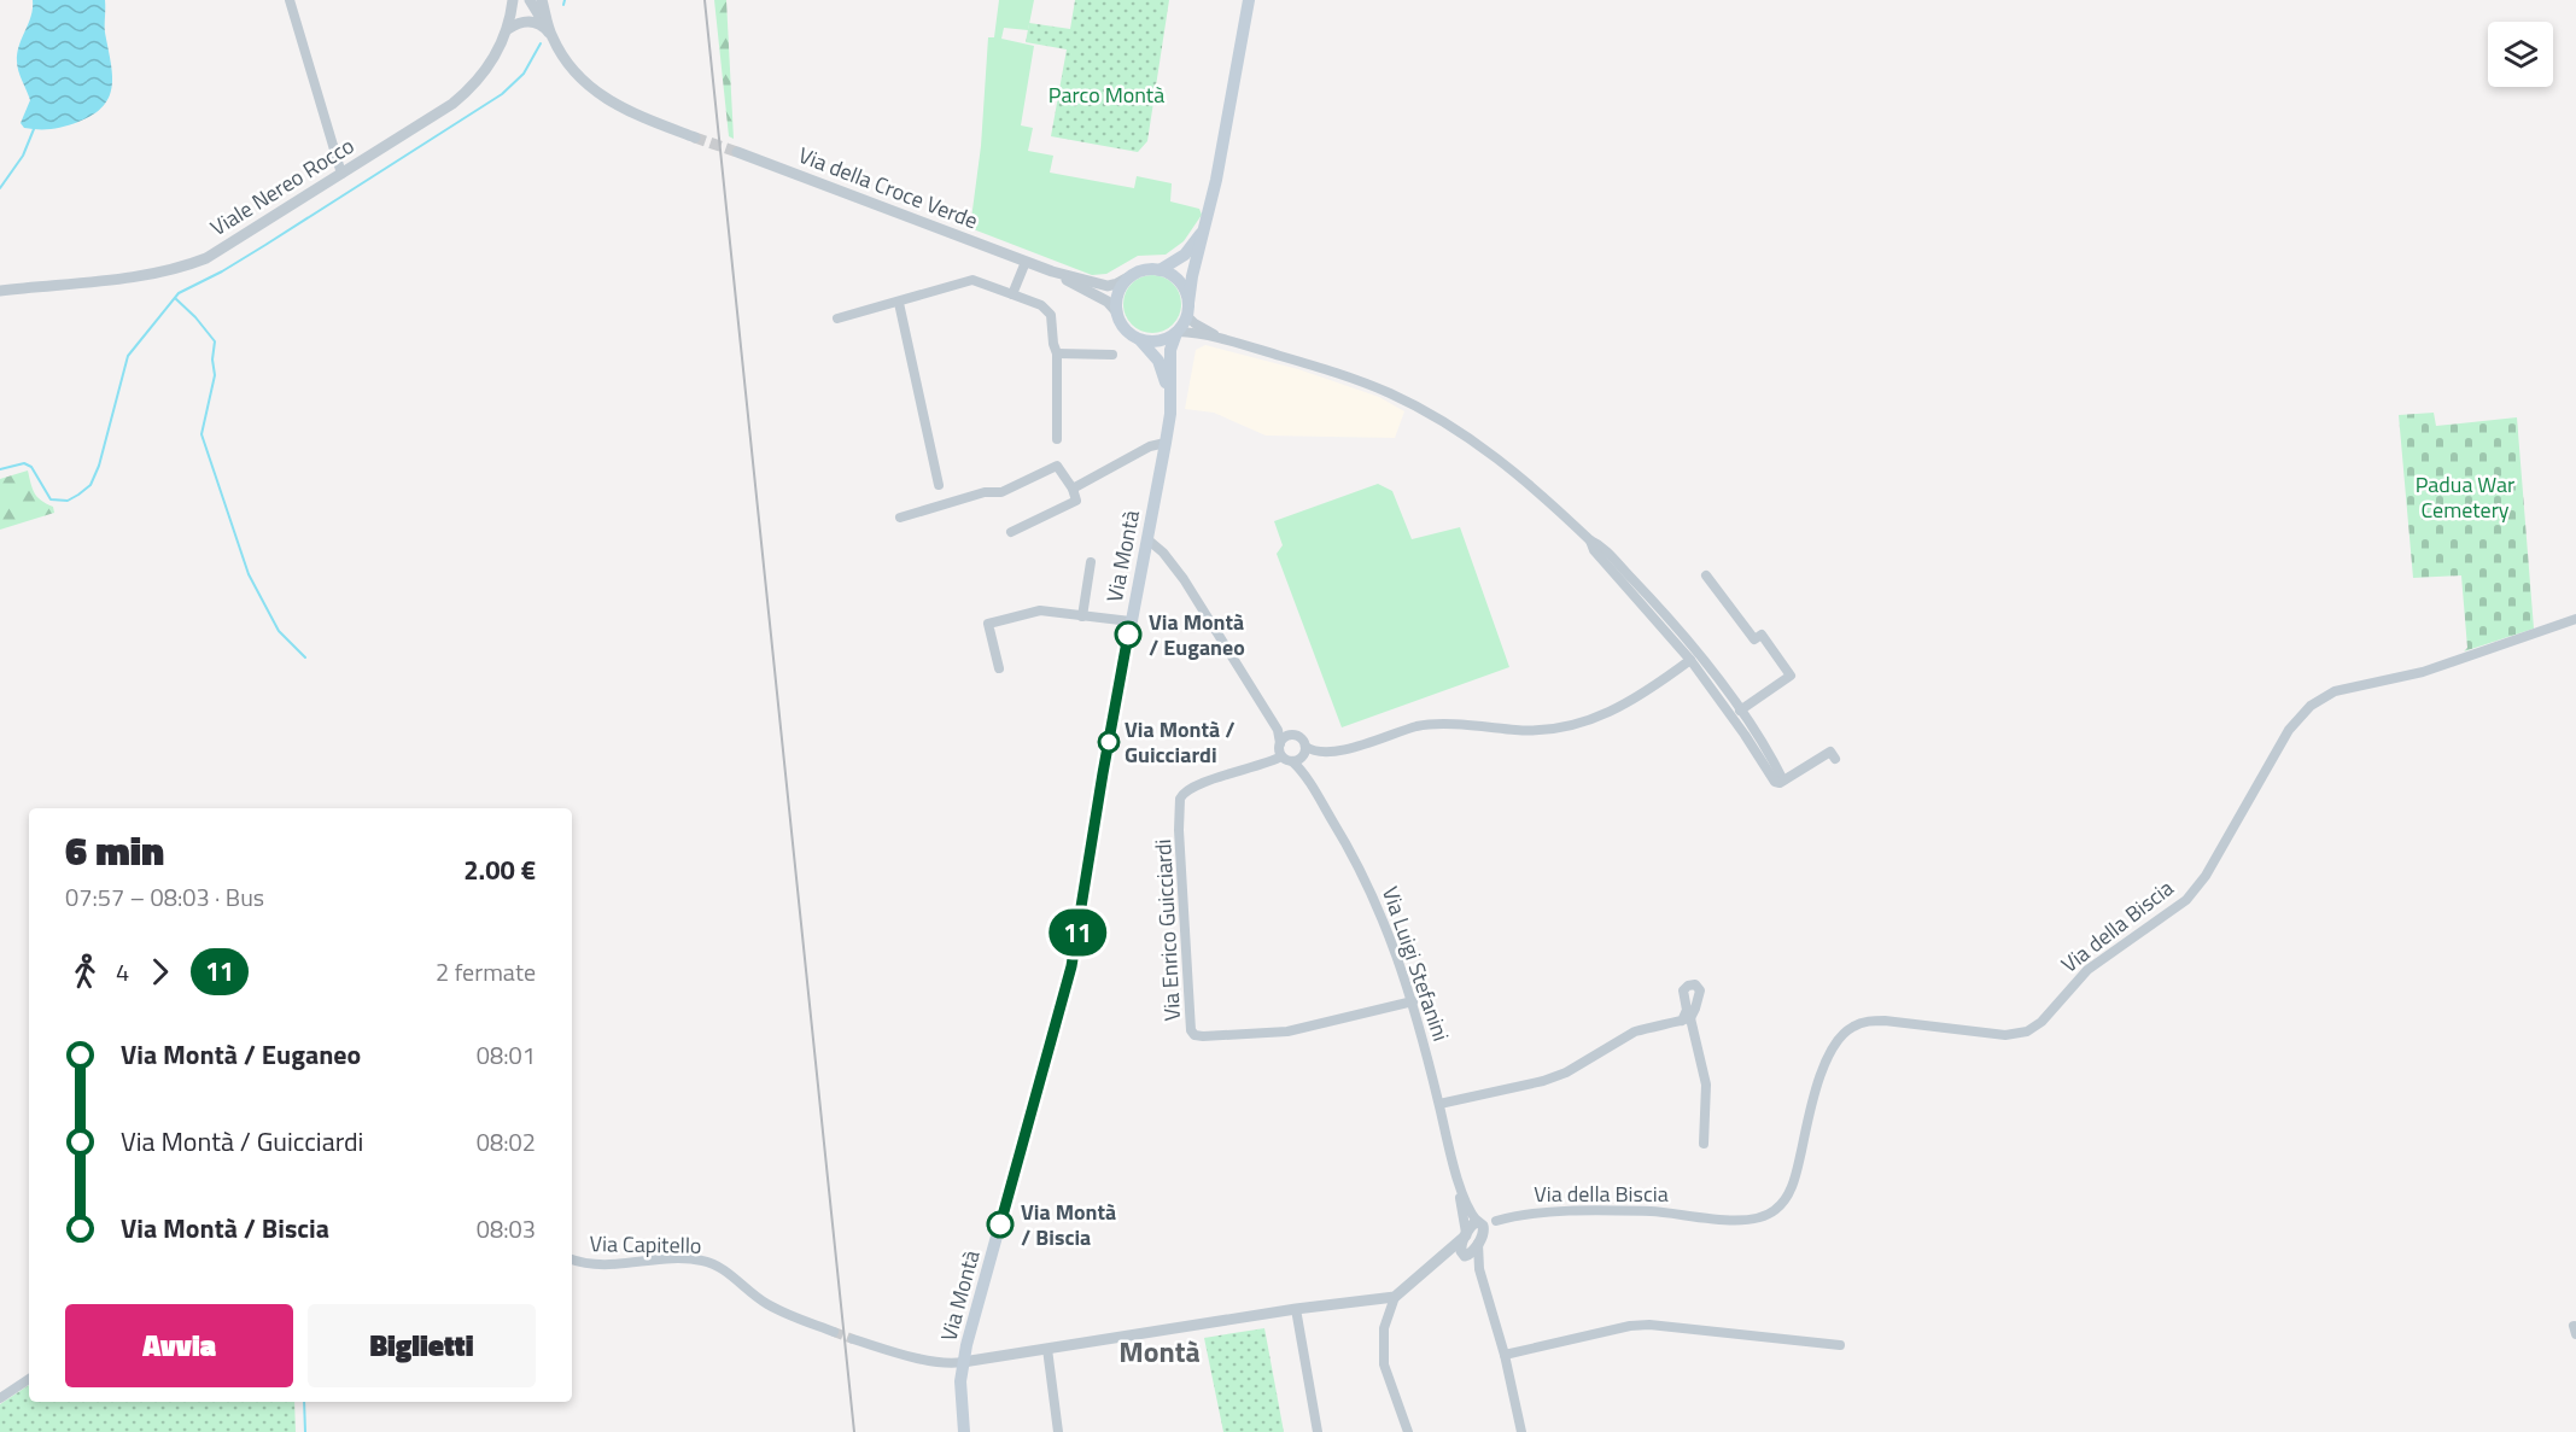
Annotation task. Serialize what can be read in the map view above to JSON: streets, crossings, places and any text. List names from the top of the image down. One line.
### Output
{"streets":{"main road":["Via Montà"],"street":["Viale Nereo Rocco","Via della Croce Verde","Via della Biscia","Via Enrico Guicciardi","Via Luigi Stefanini","Via Capitello"]},"crossings":[["Via della Croce Verde","Via Montà"],["Via della Biscia","Via Luigi Stefanini"],["Via Enrico Guicciardi","Via Luigi Stefanini"]],"districts":["Montà"],"parks":["Parco Montà","Padua War Cemetery"],"places":["Via Montà / Euganeo","Via Montà / Guicciardi","Via Montà / Biscia"],"lines":["bus line 11"],"page":{"on_map":"11","heading":["6 min","07:57 – 08:03 · Bus","2.00 €"],"legs":["4","11","2 fermate"],"list":[{"name":"Via Montà / Euganeo","value":"08:01"},{"name":"Via Montà / Guicciardi","value":"08:02"},{"name":"Via Montà / Biscia","value":"08:03"}],"buttons":["Avvia","Biglietti"]}}
